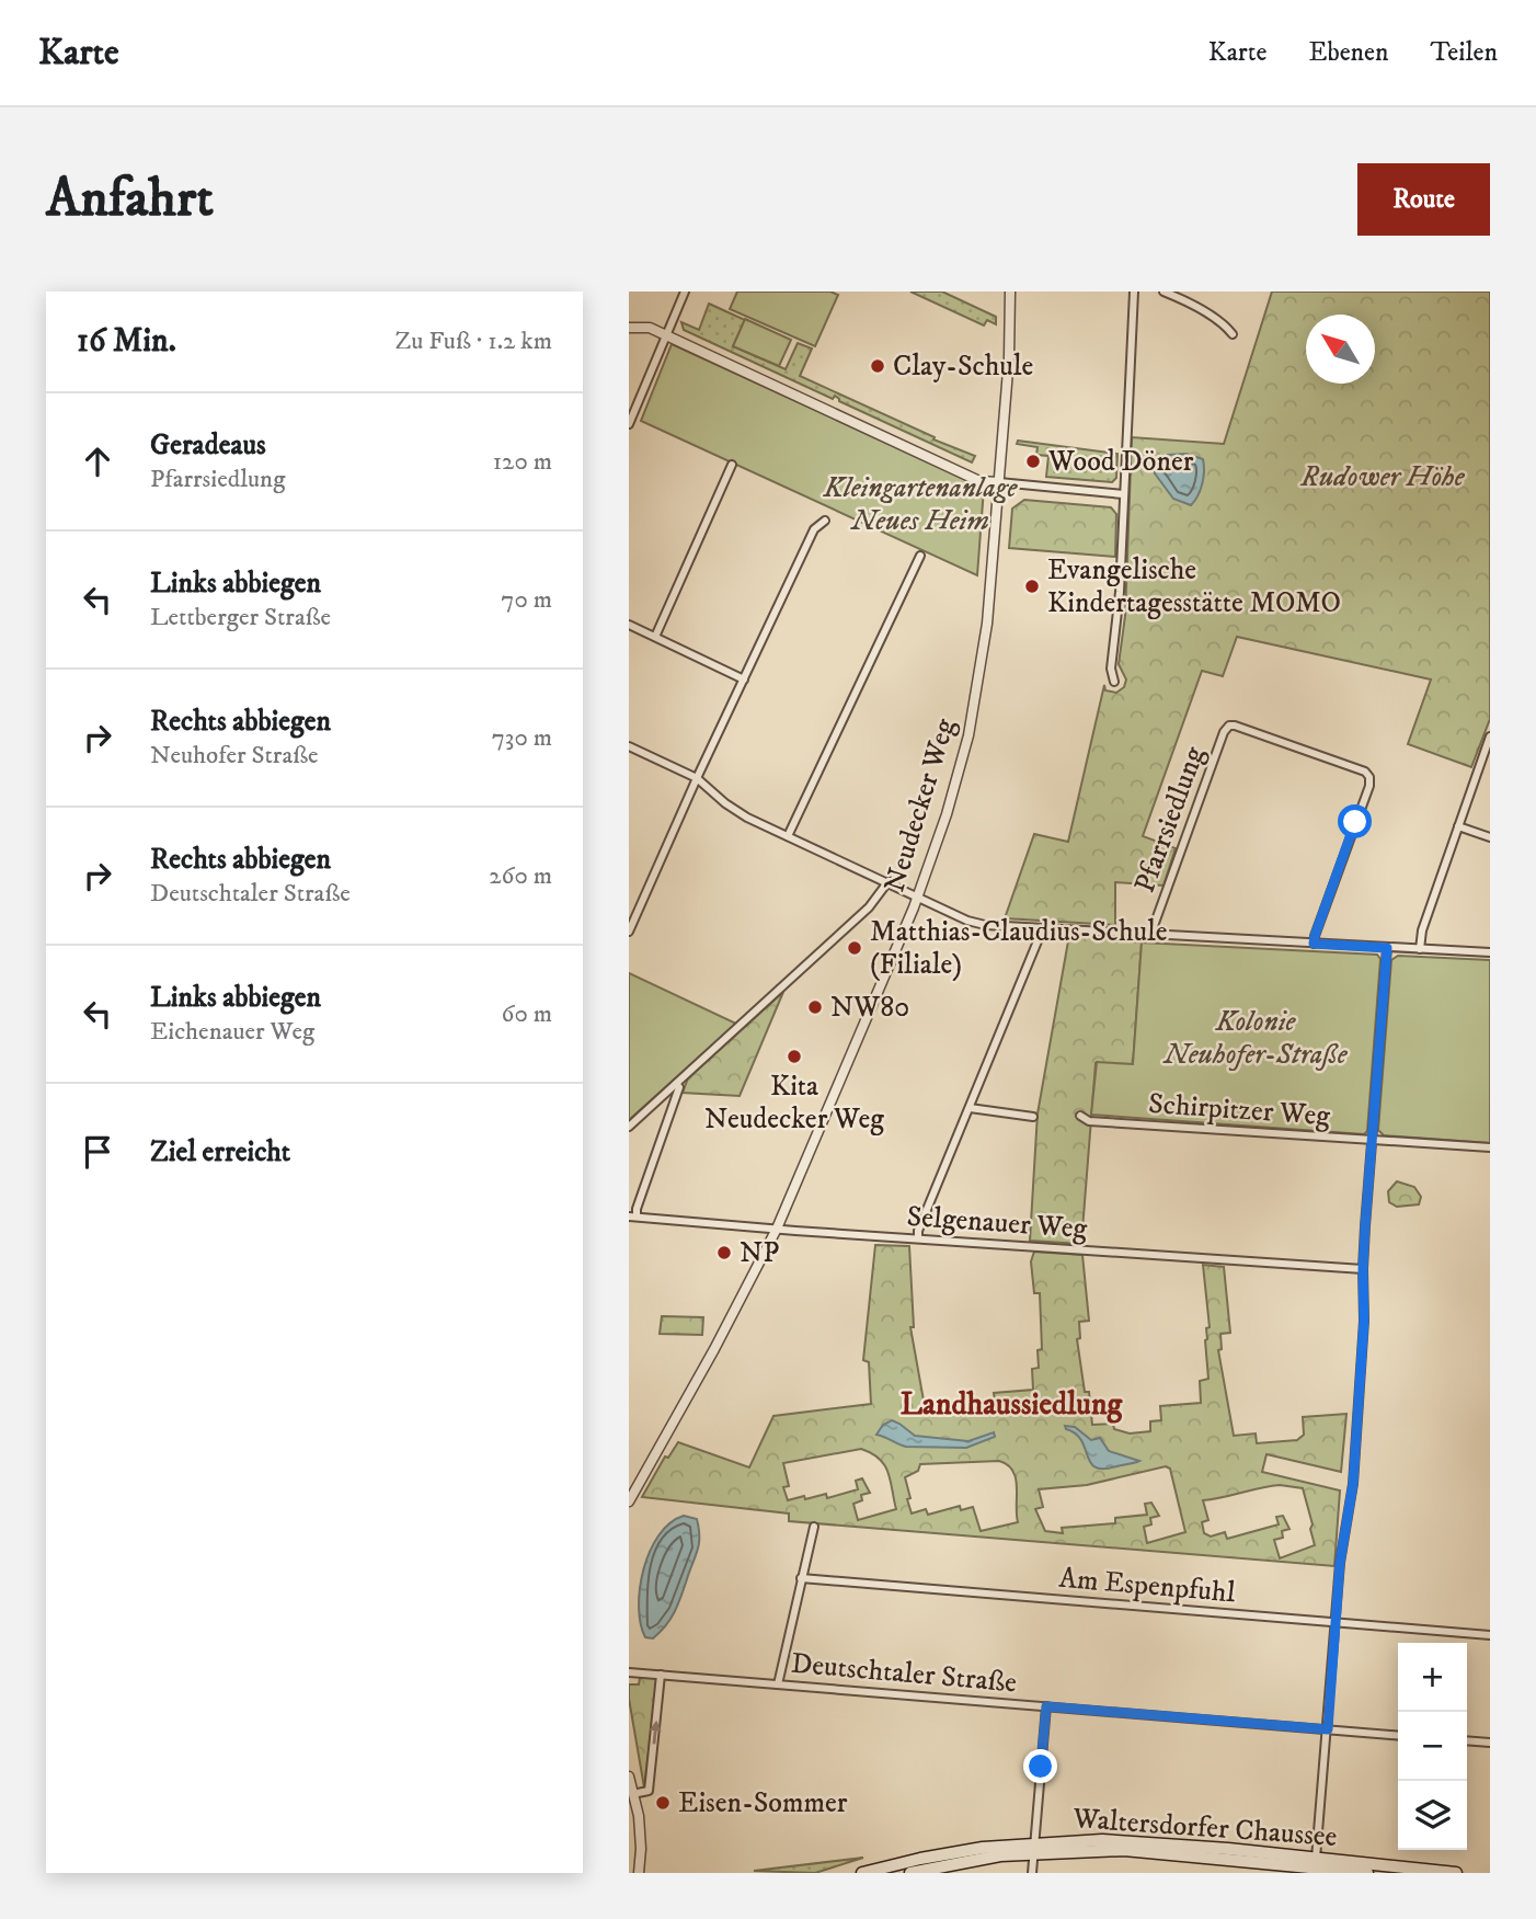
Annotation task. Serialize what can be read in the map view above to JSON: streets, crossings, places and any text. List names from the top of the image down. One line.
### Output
{"streets":{"main road":["Waltersdorfer Chaussee"],"street":["Neudecker Weg","Pfarrsiedlung","Schirpitzer Weg","Selgenauer Weg","Am Espenpfuhl","Deutschtaler Straße"]},"crossings":[["Neudecker Weg","Selgenauer Weg"]],"districts":["Landhaussiedlung"],"parks":["Rudower Höhe","Kleingartenanlage Neues Heim","Kolonie Neuhofer-Straße"],"places":["Clay-Schule","Wood Döner","Evangelische Kindertagesstätte MOMO","Matthias-Claudius-Schule (Filiale)","NW80","Kita Neudecker Weg","NP","Eisen-Sommer"],"north":"top left","page":{"header":"Karte","nav":["Karte","Ebenen","Teilen"],"buttons":"Route","title":"Anfahrt","heading":["16 Min.","Zu Fuß · 1.2 km"],"list":[["Geradeaus","Pfarrsiedlung","120 m"],["Links abbiegen","Lettberger Straße","70 m"],["Rechts abbiegen","Neuhofer Straße","730 m"],["Rechts abbiegen","Deutschtaler Straße","260 m"],["Links abbiegen","Eichenauer Weg","60 m"],"Ziel erreicht"],"map_buttons":["+","−"]}}
